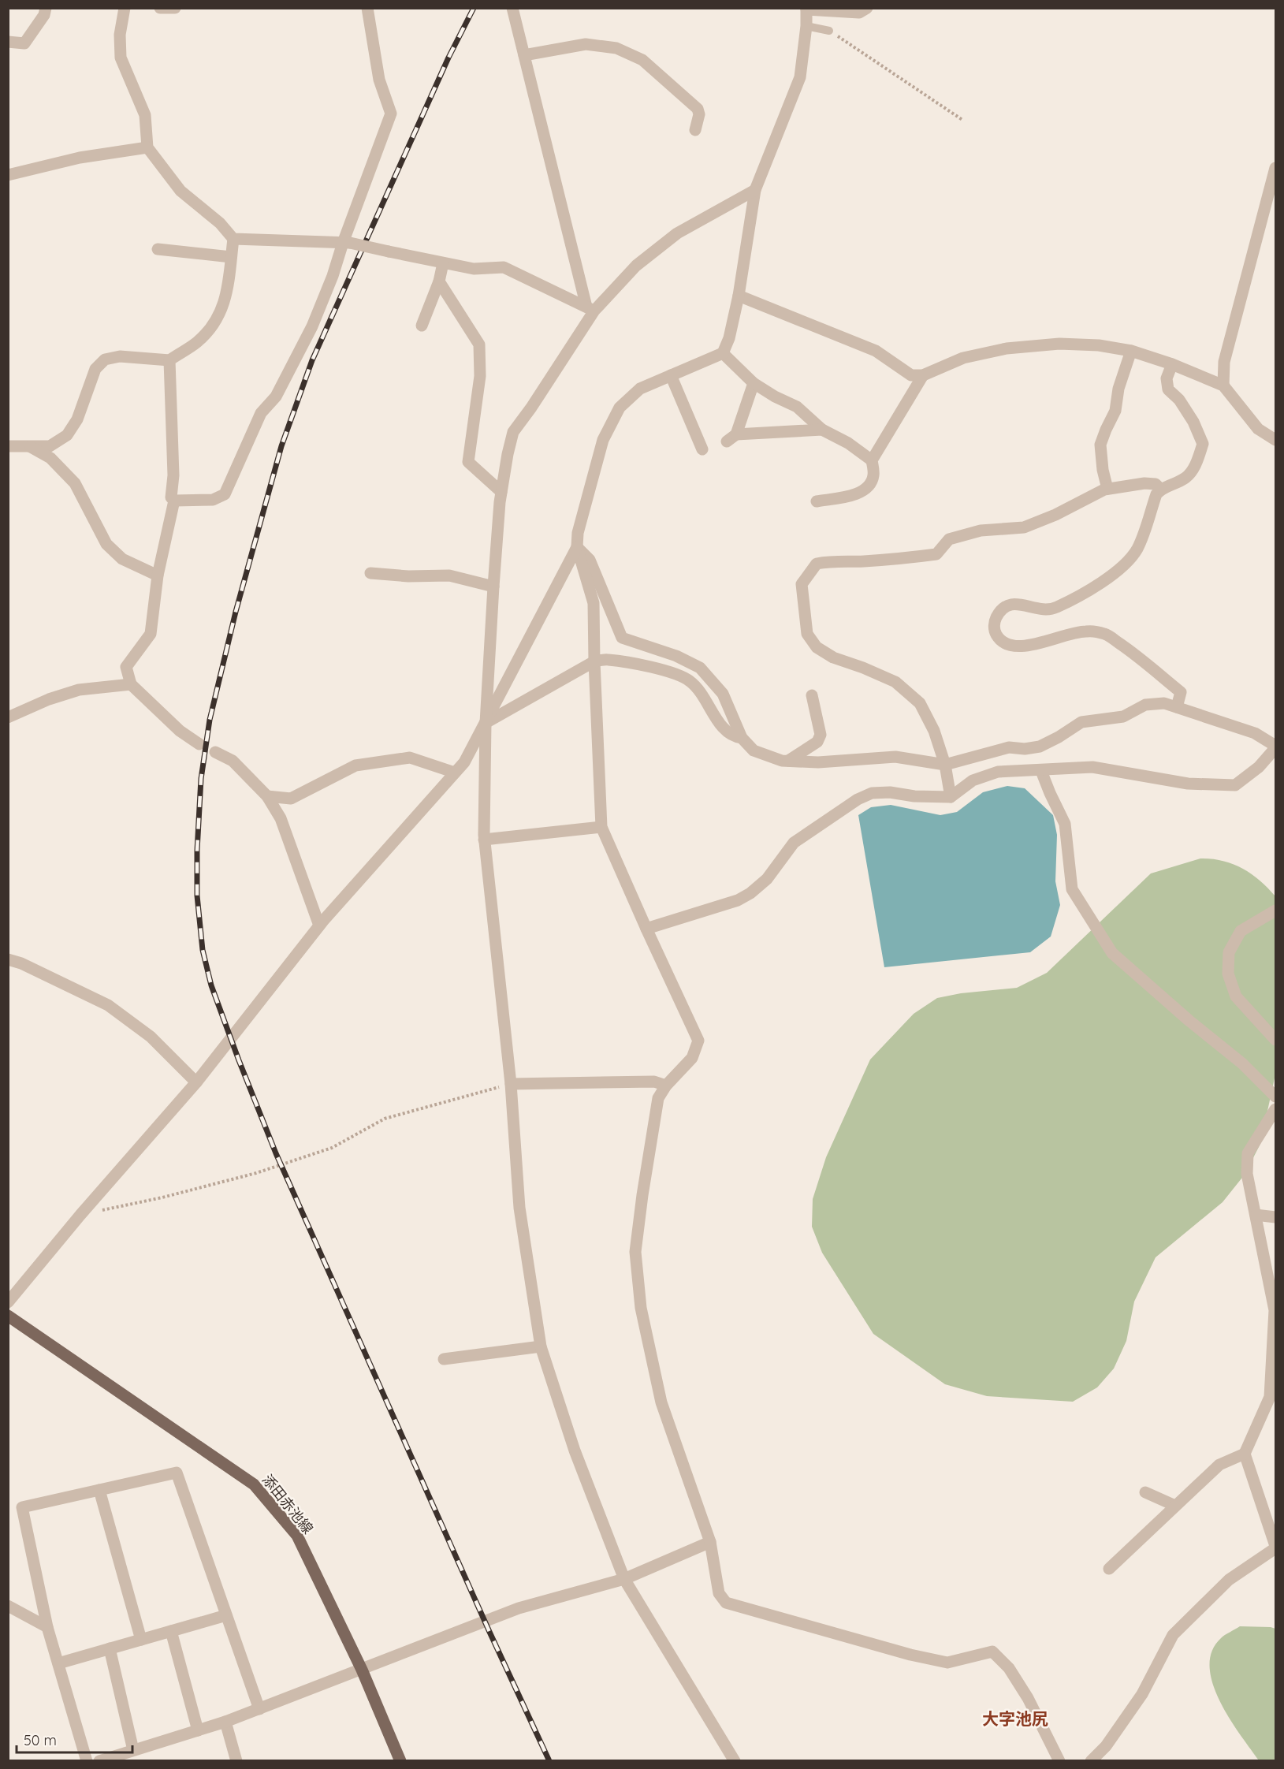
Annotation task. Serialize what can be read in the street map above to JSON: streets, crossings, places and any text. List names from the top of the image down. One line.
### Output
{"streets":{"main road":["添田赤池線"]},"districts":["大字池尻"],"scale_bar":"50 m"}
